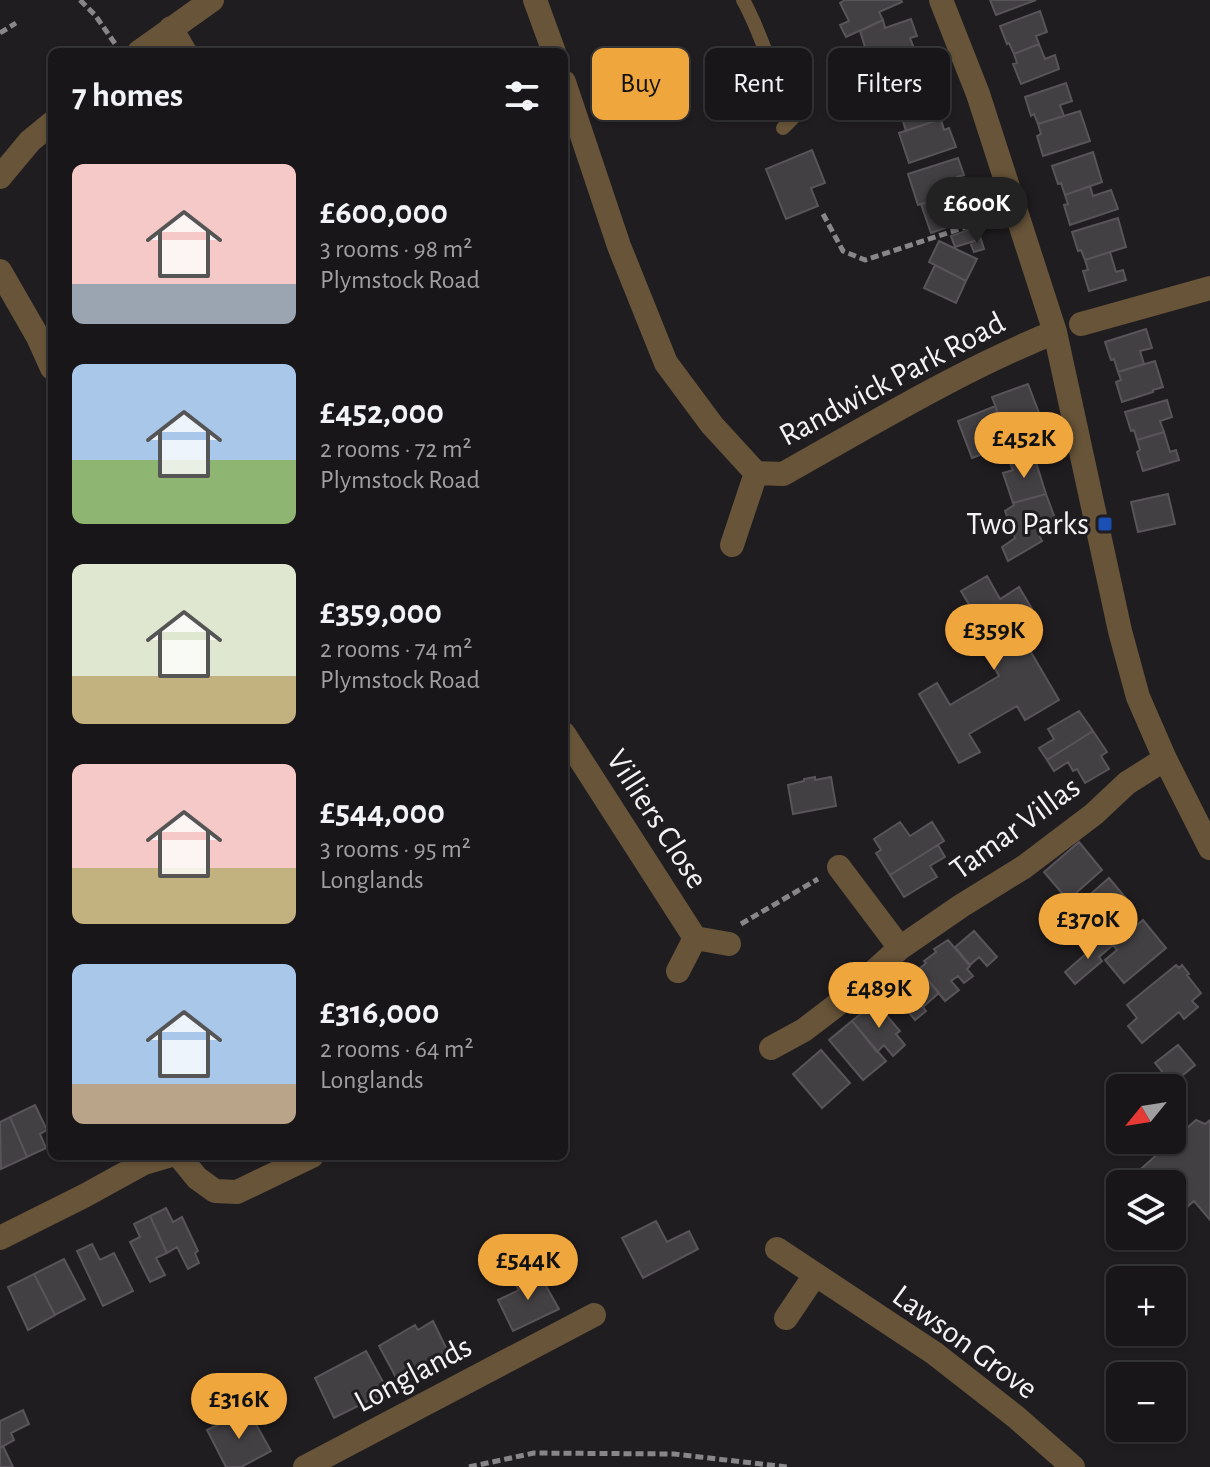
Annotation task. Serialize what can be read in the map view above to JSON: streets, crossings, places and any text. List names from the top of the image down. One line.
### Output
{"streets":{"street":["Randwick Park Road","Villiers Close","Tamar Villas","Lawson Grove","Longlands"]},"places":{"transit":["Two Parks"]},"north":"bottom left","page":{"chip":["Buy","Rent","Filters"],"heading":"7 homes","list":[{"name":"£600,000","note":"3 rooms · 98 m² · Plymstock Road"},{"name":"£452,000","note":"2 rooms · 72 m² · Plymstock Road"},{"name":"£359,000","note":"2 rooms · 74 m² · Plymstock Road"},{"name":"£544,000","note":"3 rooms · 95 m² · Longlands"},{"name":"£316,000","note":"2 rooms · 64 m² · Longlands"}],"price":["£600K","£452K","£359K","£370K","£489K","£544K","£316K"],"map_buttons":["+","−"]}}
